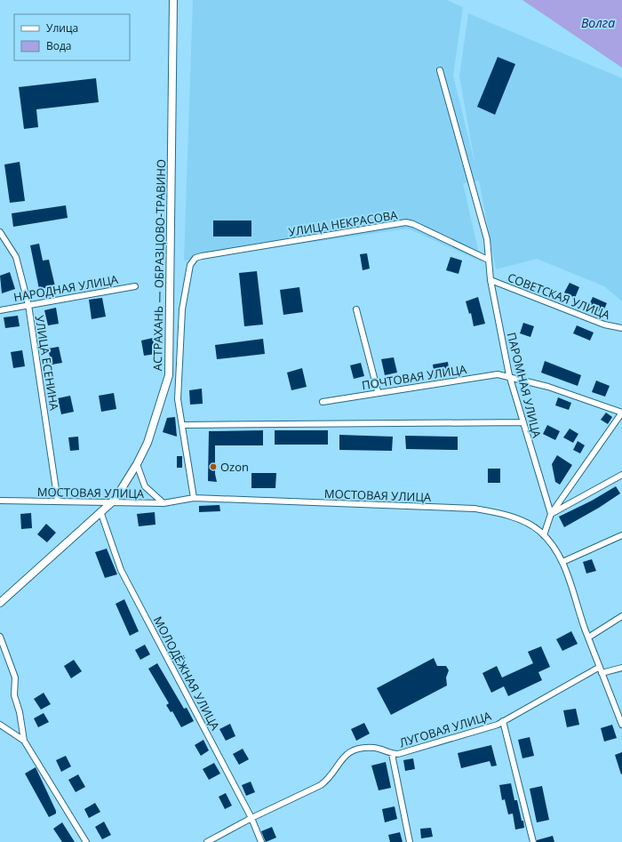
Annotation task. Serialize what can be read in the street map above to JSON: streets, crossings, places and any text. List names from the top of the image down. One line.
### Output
{"streets":{"street":["УЛИЦА НЕКРАСОВА","АСТРАХАНЬ — ОБРАЗЦОВО-ТРАВИНО","НАРОДНАЯ УЛИЦА","СОВЕТСКАЯ УЛИЦА","УЛИЦА ЕСЕНИНА","ПОЧТОВАЯ УЛИЦА","ПАРОМНАЯ УЛИЦА","МОСТОВАЯ УЛИЦА","МОЛОДЁЖНАЯ УЛИЦА","ЛУГОВАЯ УЛИЦА"]},"crossings":[["УЛИЦА НЕКРАСОВА","ПАРОМНАЯ УЛИЦА"],["АСТРАХАНЬ — ОБРАЗЦОВО-ТРАВИНО","МОСТОВАЯ УЛИЦА"],["АСТРАХАНЬ — ОБРАЗЦОВО-ТРАВИНО","МОЛОДЁЖНАЯ УЛИЦА"],["НАРОДНАЯ УЛИЦА","УЛИЦА ЕСЕНИНА"],["СОВЕТСКАЯ УЛИЦА","ПАРОМНАЯ УЛИЦА"],["УЛИЦА ЕСЕНИНА","МОСТОВАЯ УЛИЦА"],["ПОЧТОВАЯ УЛИЦА","ПАРОМНАЯ УЛИЦА"],["МОСТОВАЯ УЛИЦА","ЛУГОВАЯ УЛИЦА"],["МОЛОДЁЖНАЯ УЛИЦА","ЛУГОВАЯ УЛИЦА"]],"water":["Волга"],"places":["Ozon"],"legend":["Улица","Вода"]}
